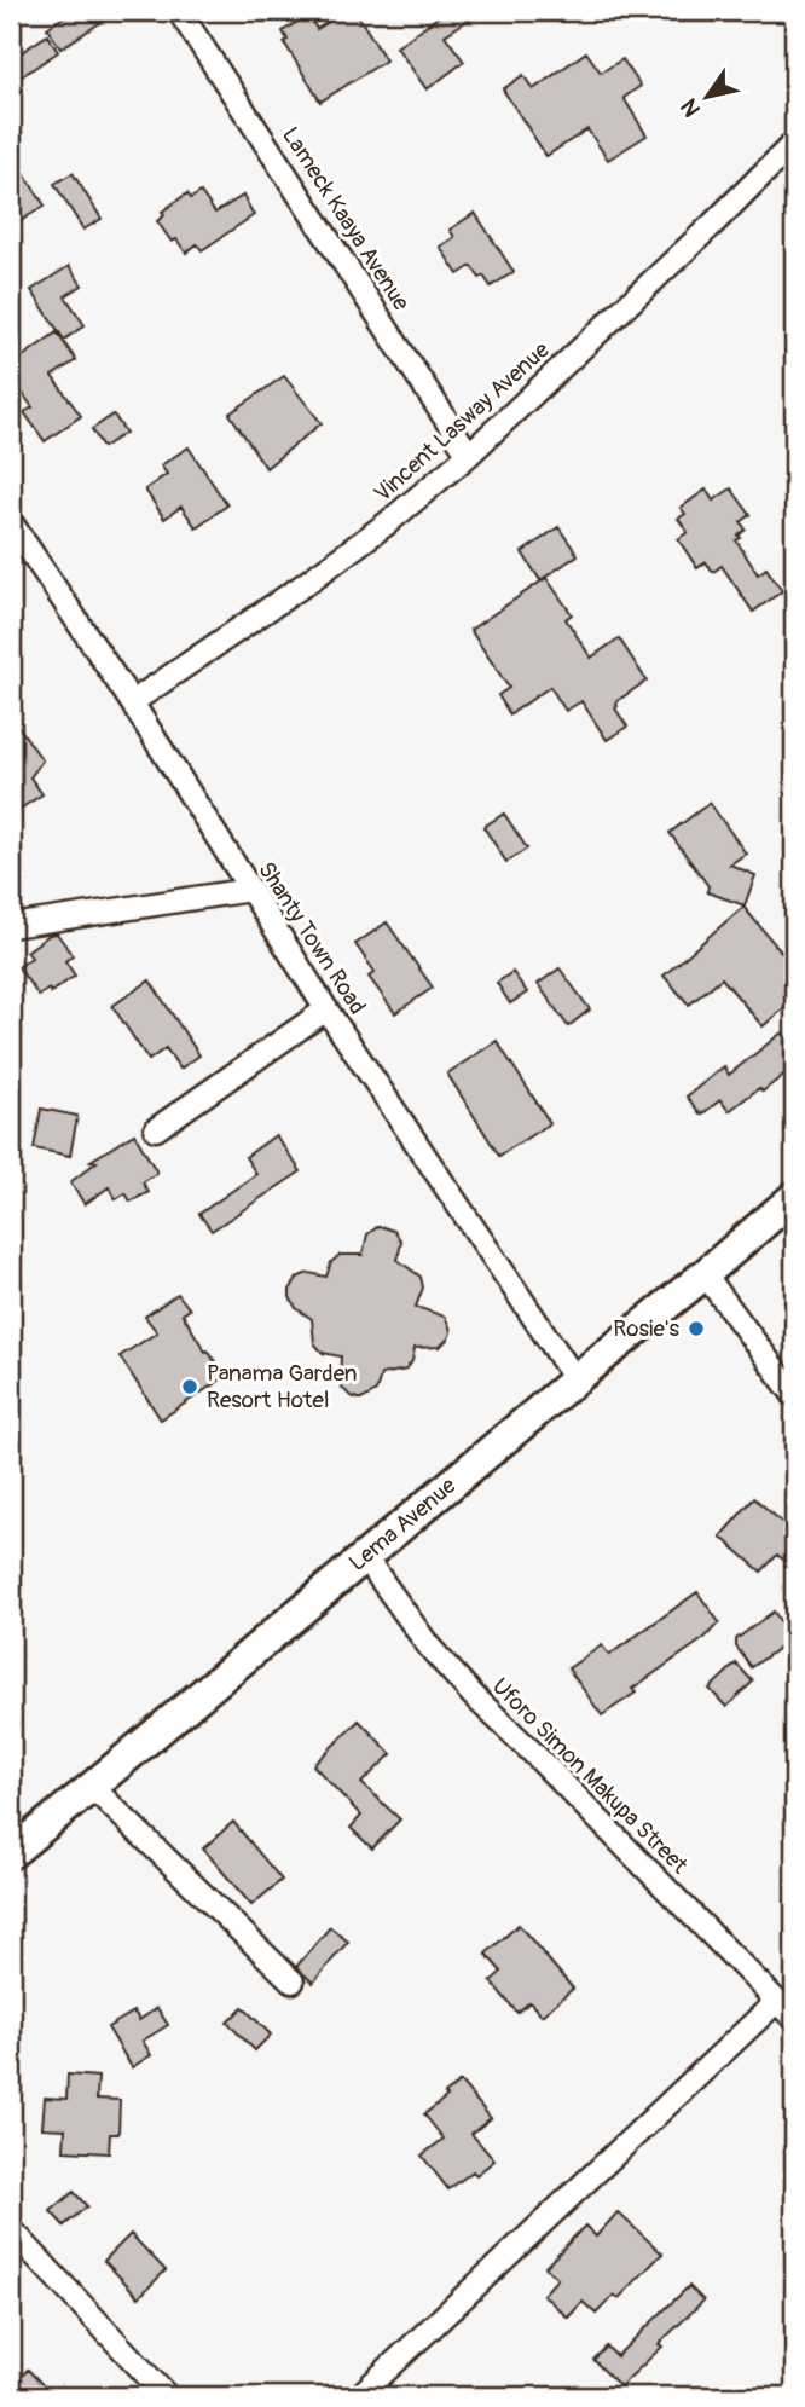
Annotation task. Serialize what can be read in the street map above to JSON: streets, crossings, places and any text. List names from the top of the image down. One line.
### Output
{"streets":{"main road":["Lema Avenue"],"street":["Lameck Kaaya Avenue","Vincent Lasway Avenue","Shanty Town Road","Uforo Simon Makupa Street"]},"crossings":[["Lameck Kaaya Avenue","Vincent Lasway Avenue"],["Vincent Lasway Avenue","Shanty Town Road"],["Shanty Town Road","Lema Avenue"],["Lema Avenue","Uforo Simon Makupa Street"]],"places":["Rosie's","Panama Garden Resort Hotel"],"north":"bottom left"}
